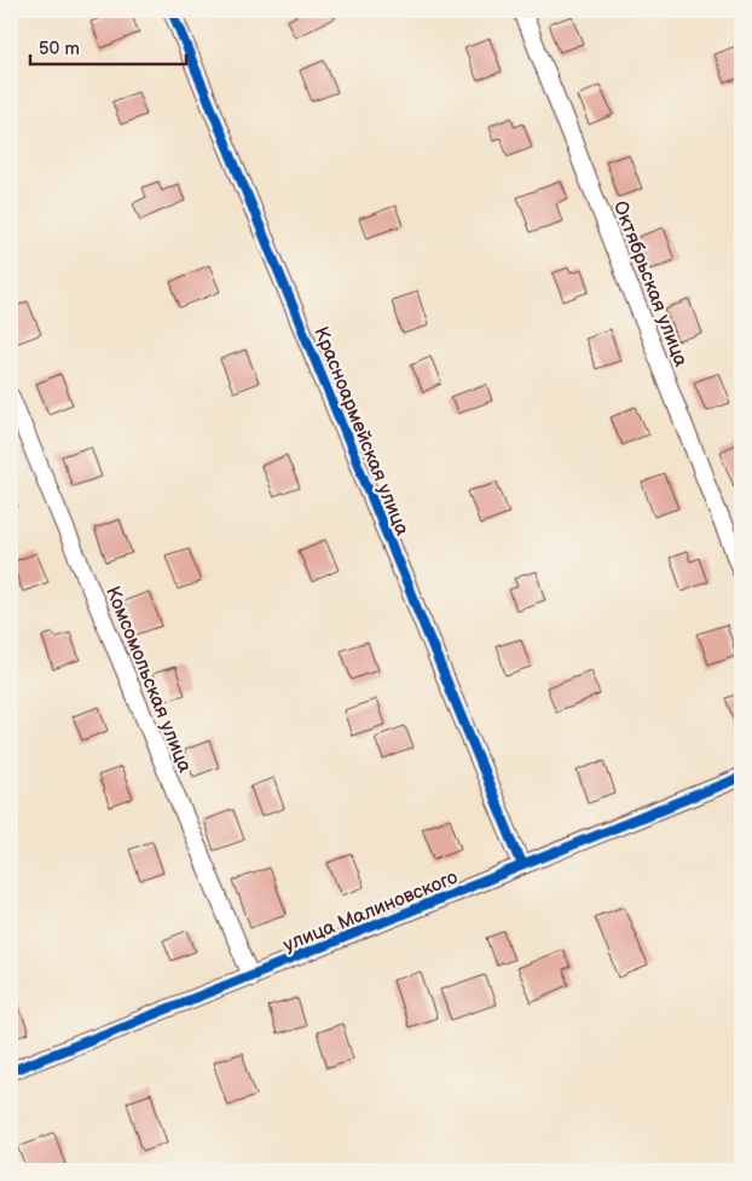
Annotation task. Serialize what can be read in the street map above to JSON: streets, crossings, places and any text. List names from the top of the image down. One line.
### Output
{"streets":{"street":["Октябрьская улица","Красноармейская улица","Комсомольская улица","улица Малиновского"]},"crossings":[["Красноармейская улица","улица Малиновского"],["Комсомольская улица","улица Малиновского"]],"scale_bar":"50 m"}
